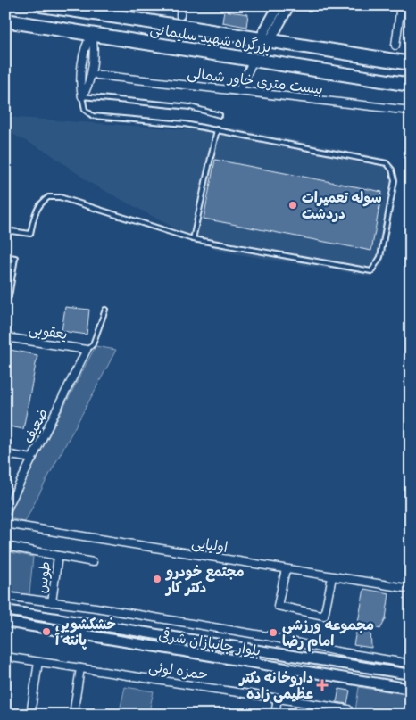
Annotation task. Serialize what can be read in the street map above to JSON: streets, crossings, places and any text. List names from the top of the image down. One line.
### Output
{"streets":{"highway":["بزرگراه شهید سلیمانی"],"main road":["بلوار جانبازان شرقی"],"street":["بیست متری خاور شمالی","یعقوبی","ضعیف","اولیایی","طوس","حمزه لوئی"]},"crossings":[["یعقوبی","ضعیف"]],"places":{"other":["سوله تعمیرات دردشت","مجتمع خودرو دکتر کار","خشکشویی پانته آ","مجموعه ورزشی امام رضا"],"health":["داروخانه دکتر عظیمی زاده"]}}
